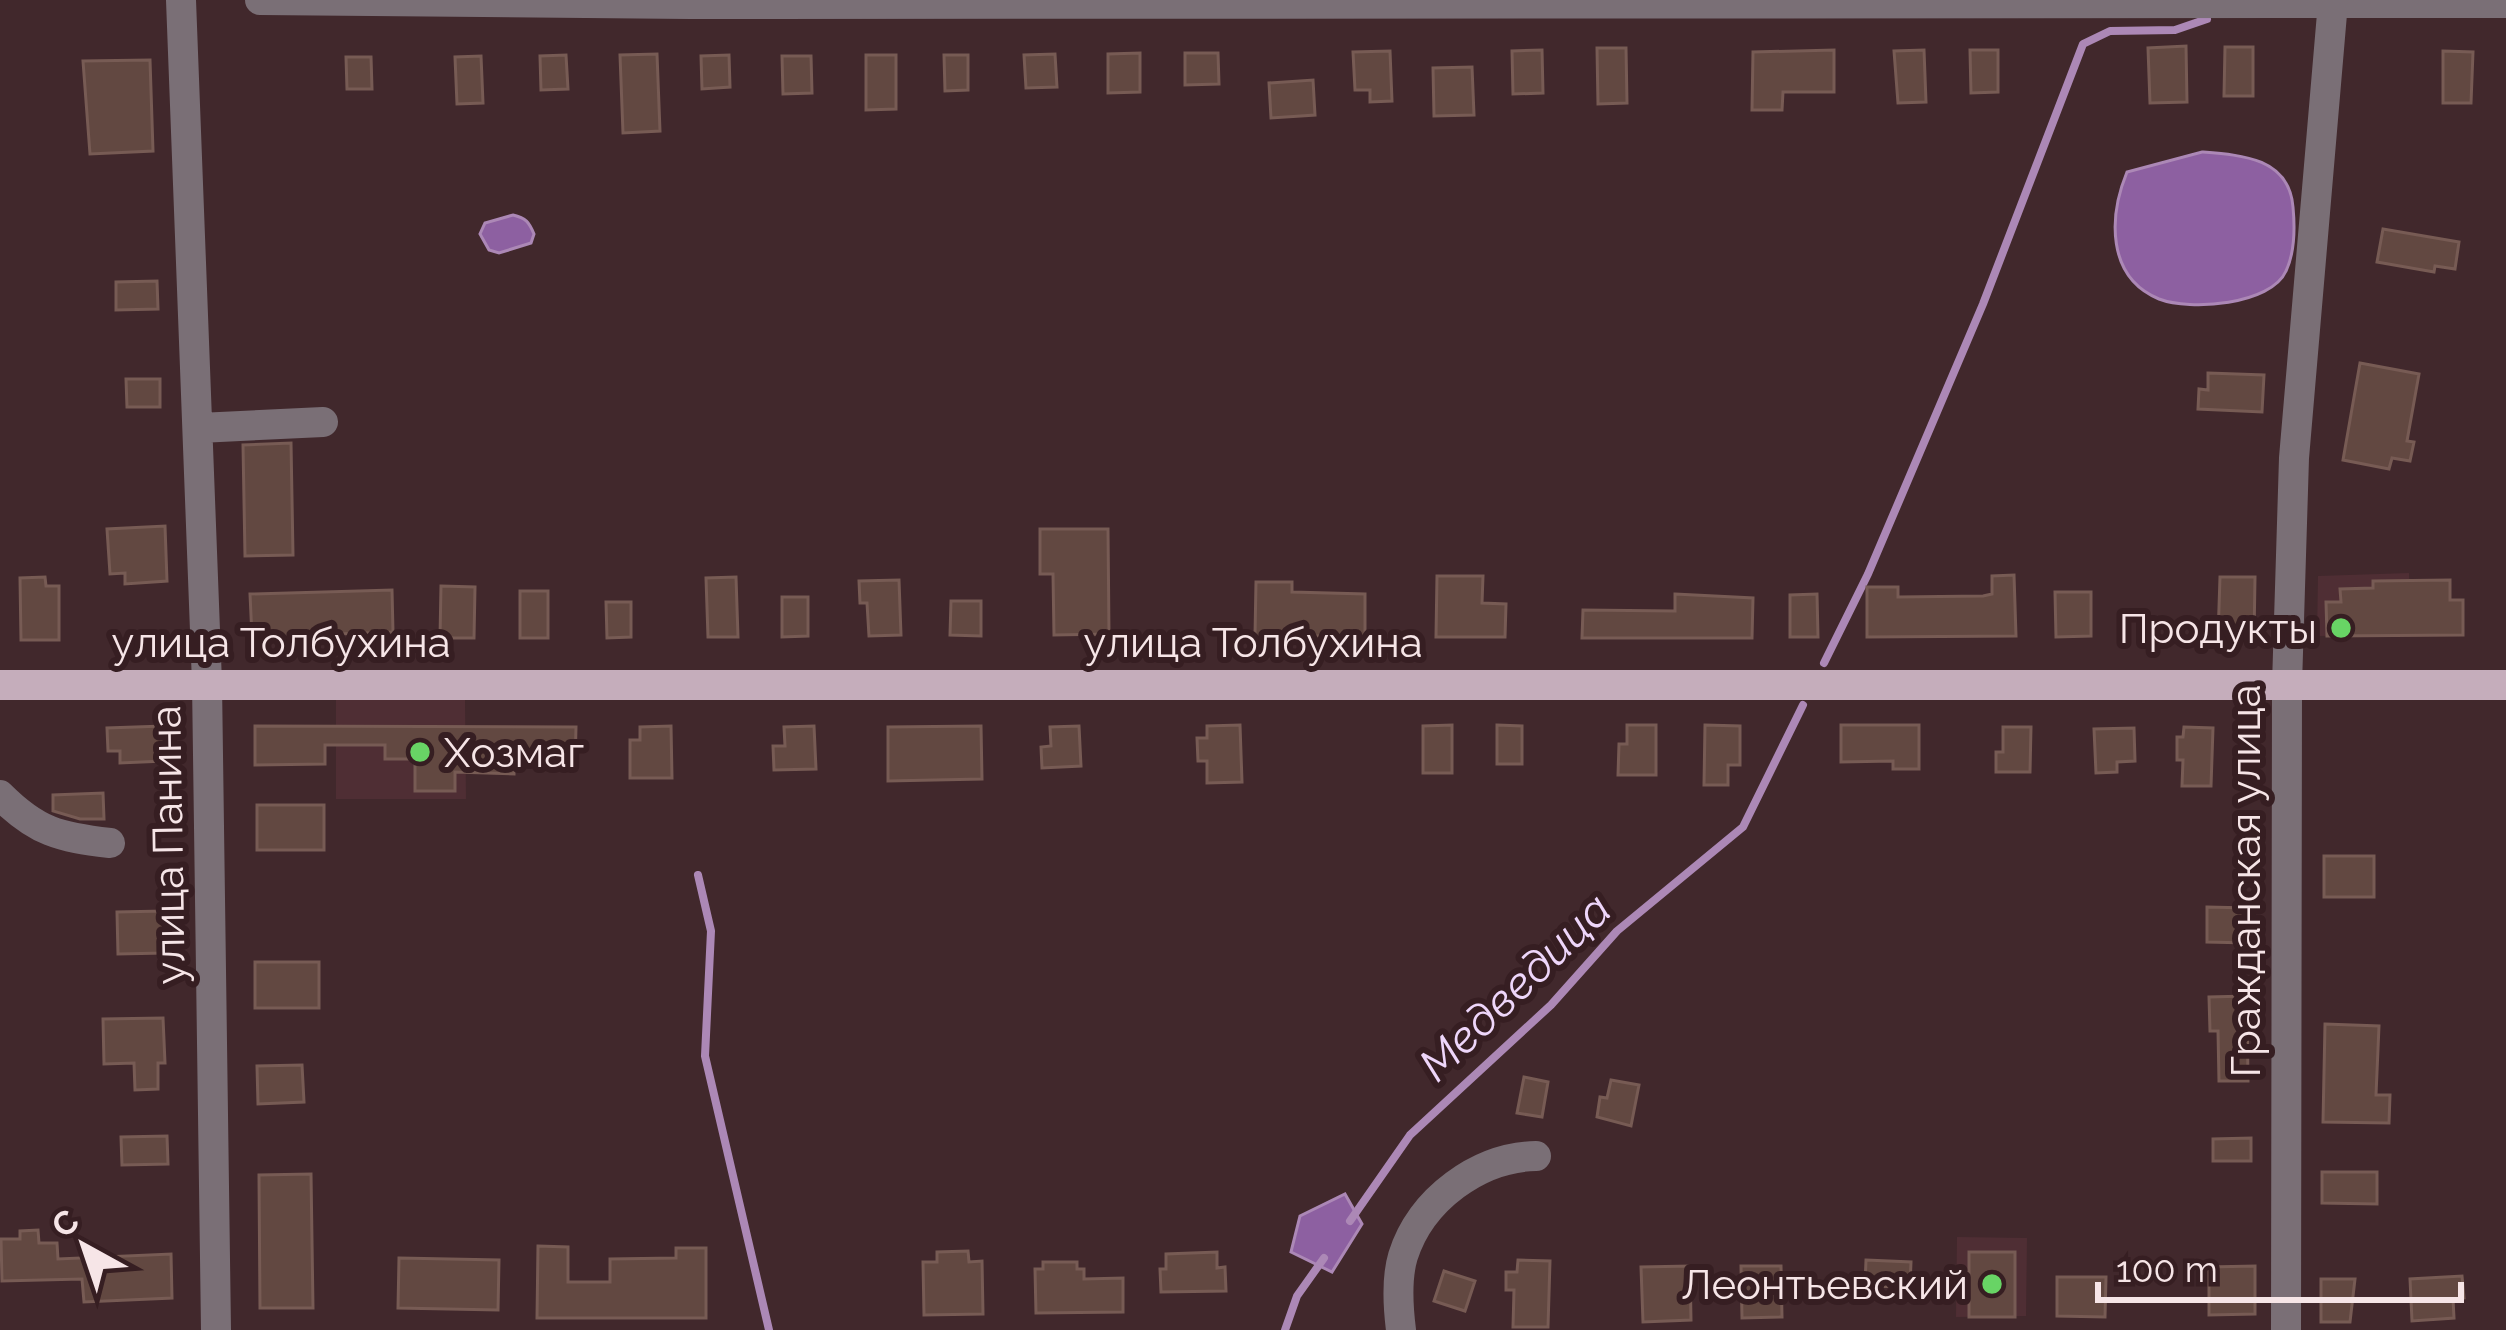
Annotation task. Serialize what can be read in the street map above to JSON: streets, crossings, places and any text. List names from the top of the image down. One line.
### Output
{"streets":{"main road":["улица Толбухина"],"street":["улица Панина","Гражданская улица"]},"crossings":[["улица Толбухина","улица Панина"],["улица Толбухина","Гражданская улица"]],"water":["Медведица"],"places":["Продукты","Хозмаг","Леонтьевский"],"scale_bar":"100 m","north":"top left"}
